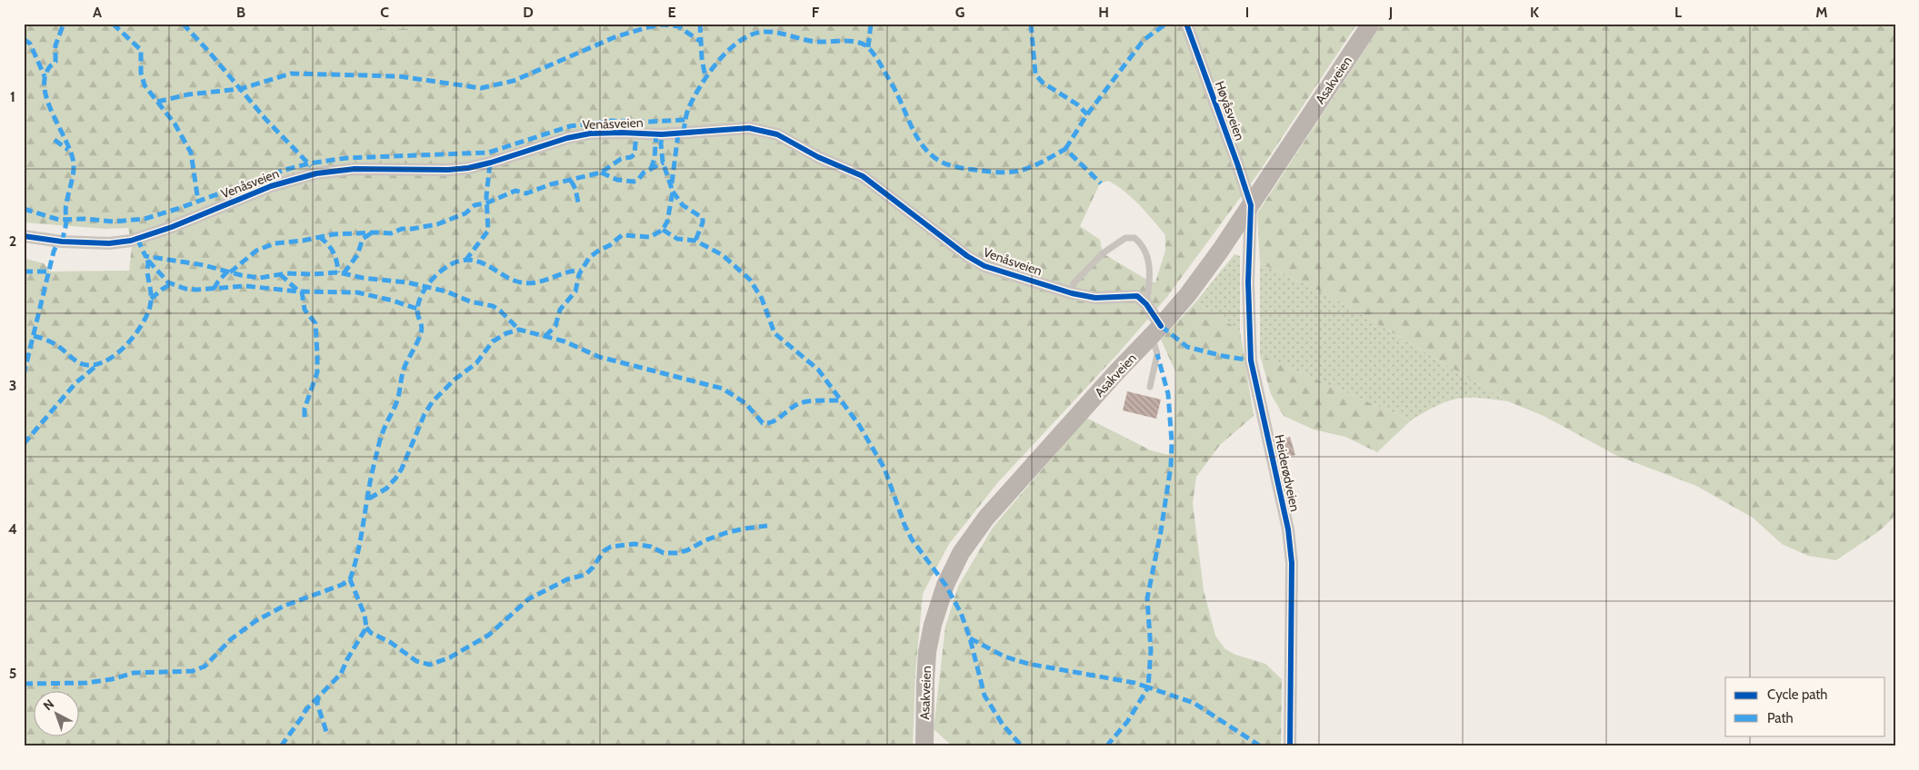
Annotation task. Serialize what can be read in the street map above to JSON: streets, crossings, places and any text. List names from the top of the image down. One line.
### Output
{"streets":{"main road":["Asakveien"],"street":["Høyåsveien","Venåsveien","Heiderødveien"]},"crossings":[["Asakveien","Høyåsveien"],["Asakveien","Heiderødveien"],["Høyåsveien","Heiderødveien"]],"legend":["Cycle path","Path"],"north":"top left","grid":{"columns":["A","B","C","D","E","F","G","H","I","J","K","L","M"],"rows":["1","2","3","4","5"]}}
